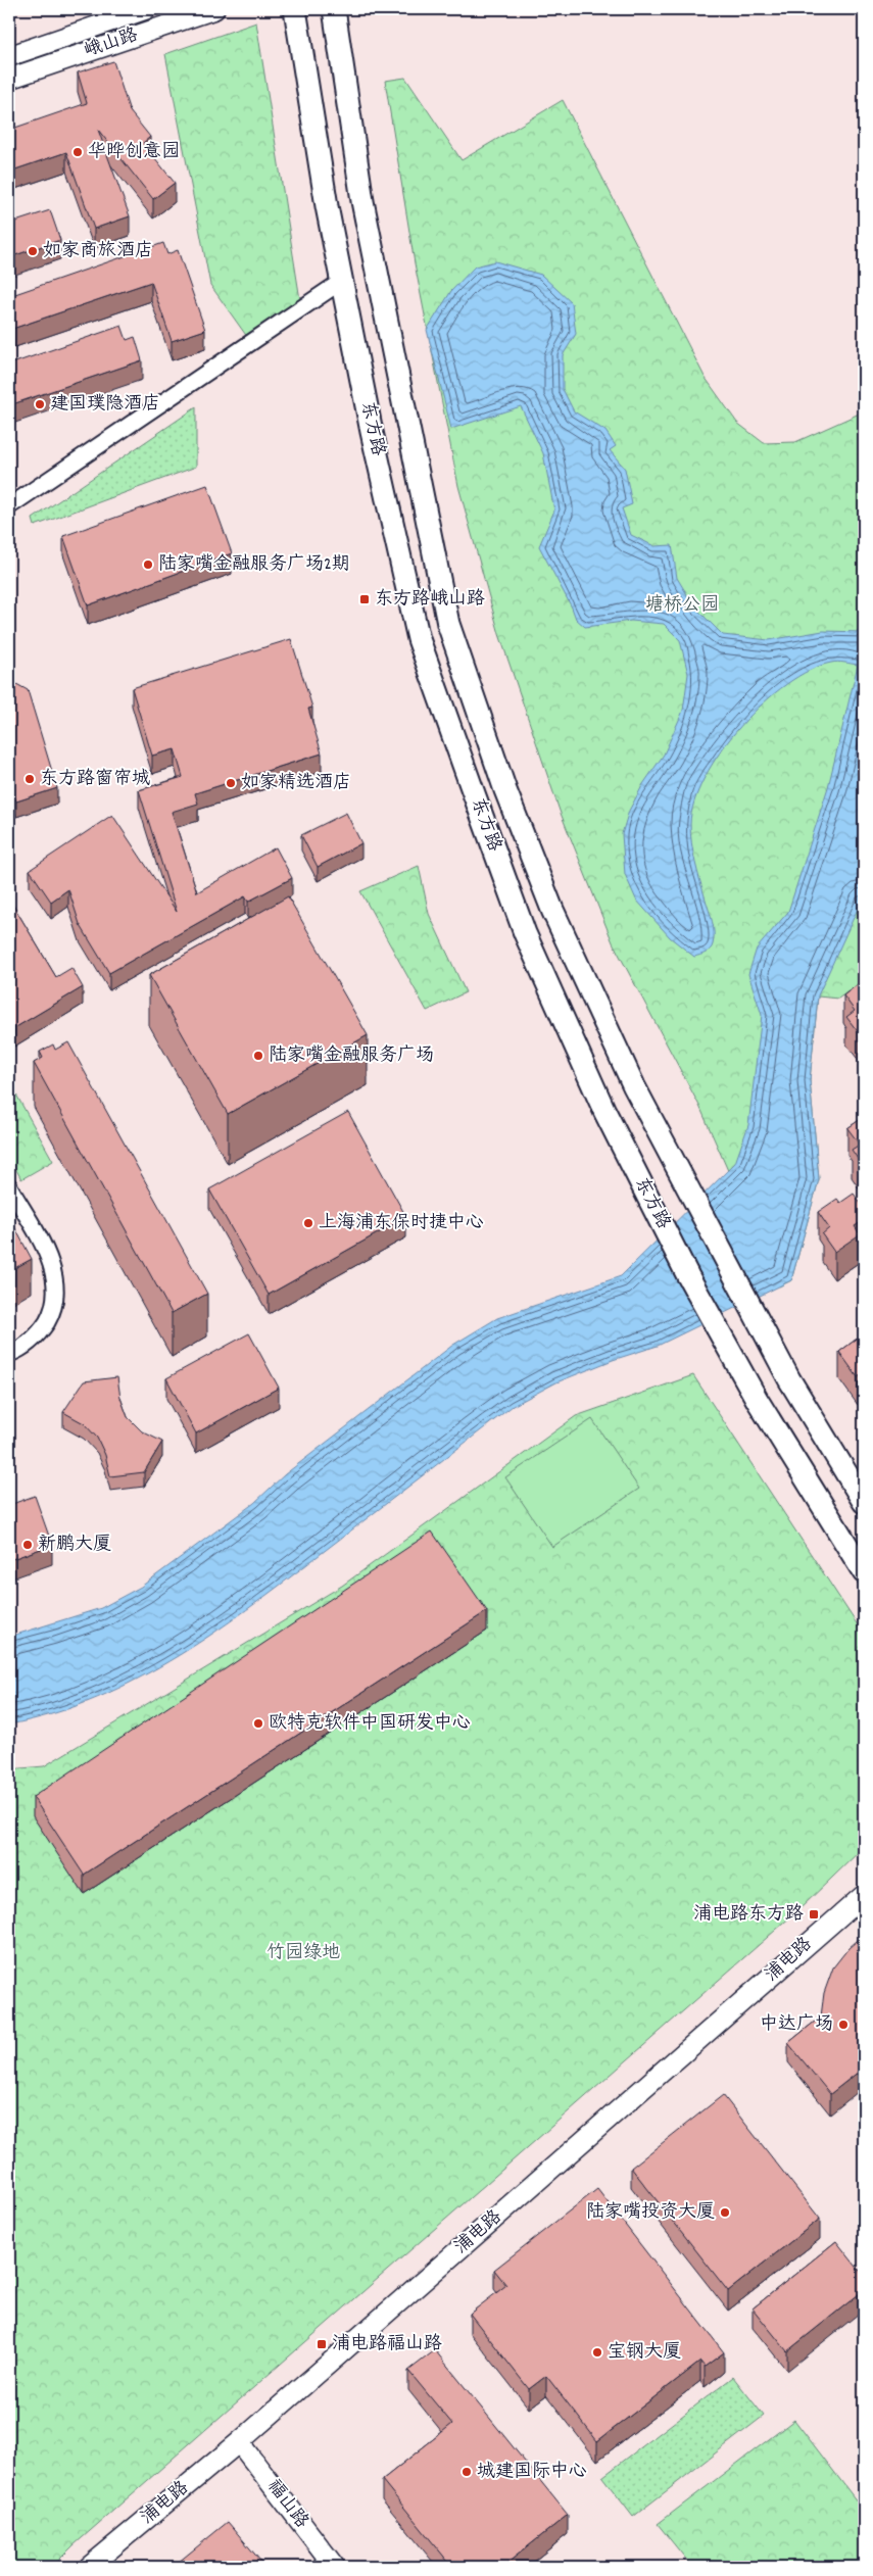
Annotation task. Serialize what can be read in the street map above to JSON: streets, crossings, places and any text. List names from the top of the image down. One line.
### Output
{"streets":{"main road":["东方路"],"street":["峨山路","浦电路","福山路"]},"crossings":[["浦电路","福山路"]],"parks":["塘桥公园","竹园绿地"],"places":{"other":["华晔创意园","如家商旅酒店","建国璞隐酒店","陆家嘴金融服务广场2期","东方路窗帘城","如家精选酒店","陆家嘴金融服务广场","上海浦东保时捷中心","新鹏大厦","欧特克软件中国研发中心","中达广场","陆家嘴投资大厦","宝钢大厦","城建国际中心"],"transit":["东方路峨山路","浦电路东方路","浦电路福山路"]}}
